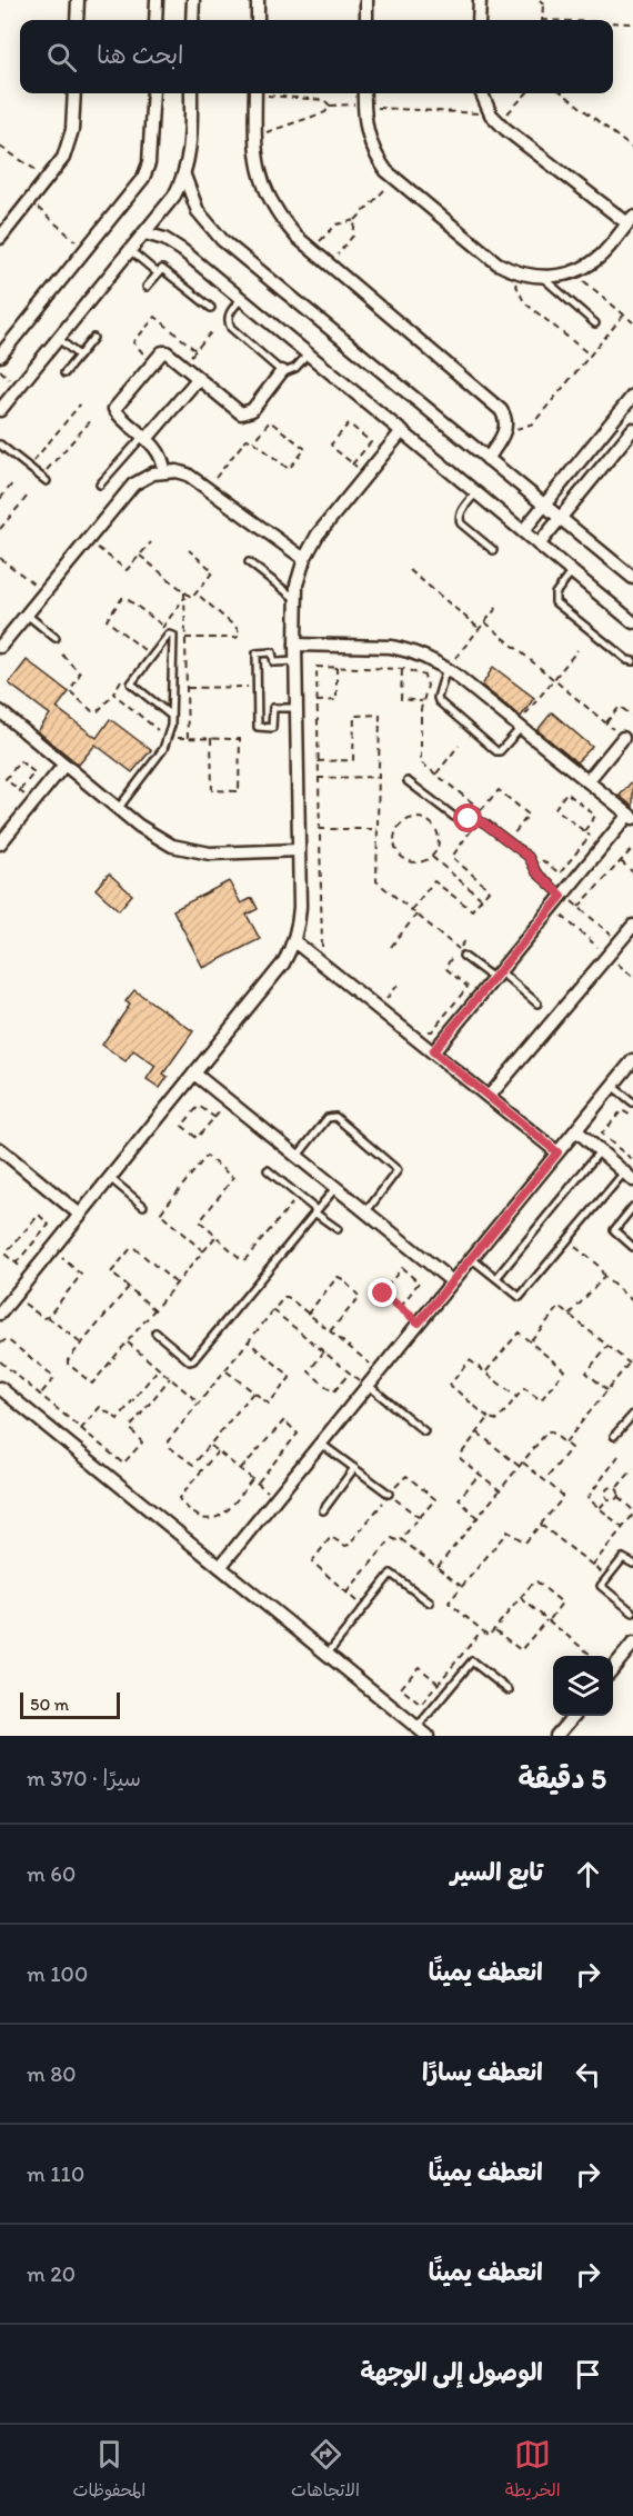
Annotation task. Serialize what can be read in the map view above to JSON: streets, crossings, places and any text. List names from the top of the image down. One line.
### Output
{"scale_bar":"50 m","page":{"search":"ابحث هنا","scale":"50 m","heading":["5 دقيقة","سيرًا · 370 m"],"list":[["تابع السير","60 m"],["انعطف يمينًا","100 m"],["انعطف يسارًا","80 m"],["انعطف يمينًا","110 m"],["انعطف يمينًا","20 m"],"الوصول إلى الوجهة"],"nav":["الخريطة","الاتجاهات","المحفوظات"]}}
